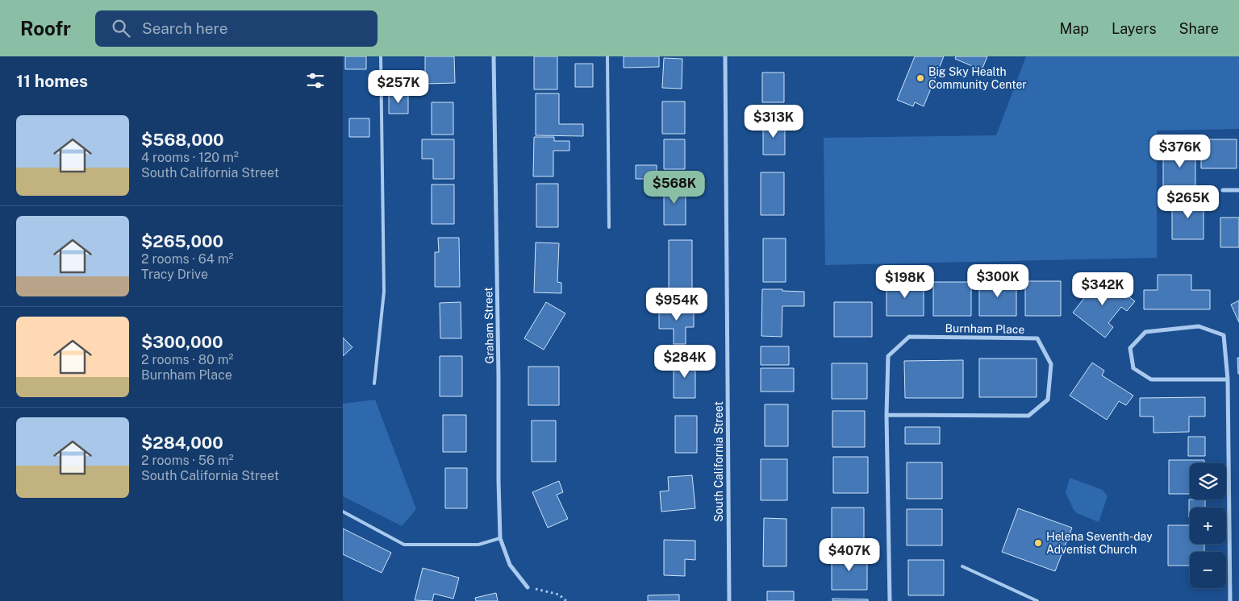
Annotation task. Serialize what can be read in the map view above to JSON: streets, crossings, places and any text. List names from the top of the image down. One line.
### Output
{"streets":{"street":["Graham Street","Burnham Place","South California Street"]},"places":["Big Sky Health Community Center","Helena Seventh-day Adventist Church"],"page":{"header":"Roofr","search":"Search here","nav":["Map","Layers","Share"],"heading":"11 homes","price":["$257K","$313K","$376K","$568K","$265K","$300K","$198K","$342K","$954K","$284K","$407K"],"list":[{"name":"$568,000","note":"4 rooms · 120 m² · South California Street"},{"name":"$265,000","note":"2 rooms · 64 m² · Tracy Drive"},{"name":"$300,000","note":"2 rooms · 80 m² · Burnham Place"},{"name":"$284,000","note":"2 rooms · 56 m² · South California Street"}],"map_buttons":["+","−"]}}
